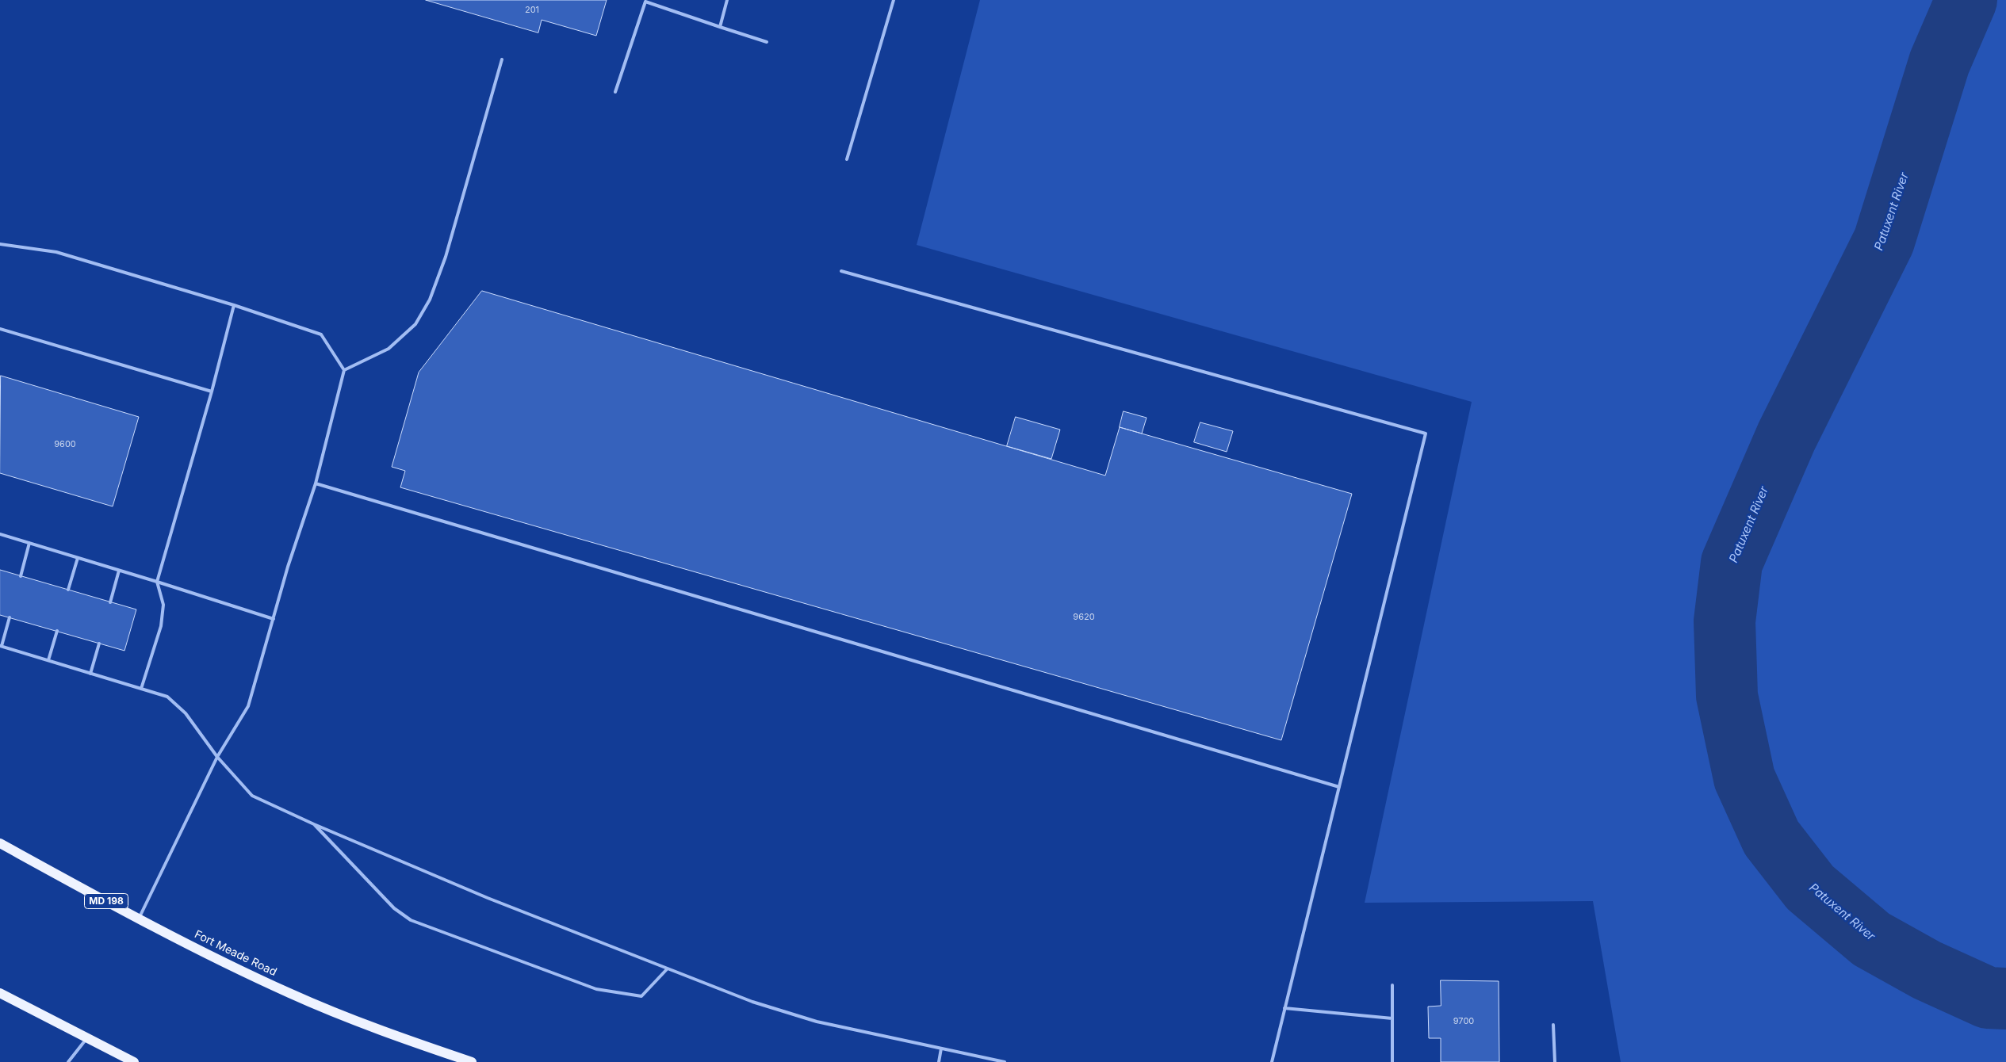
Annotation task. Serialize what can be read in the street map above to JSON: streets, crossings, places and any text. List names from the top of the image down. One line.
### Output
{"streets":{"main road":["MD 198","Fort Meade Road"]},"water":["Patuxent River"],"house_numbers":["201","9600","9620","9700"]}
